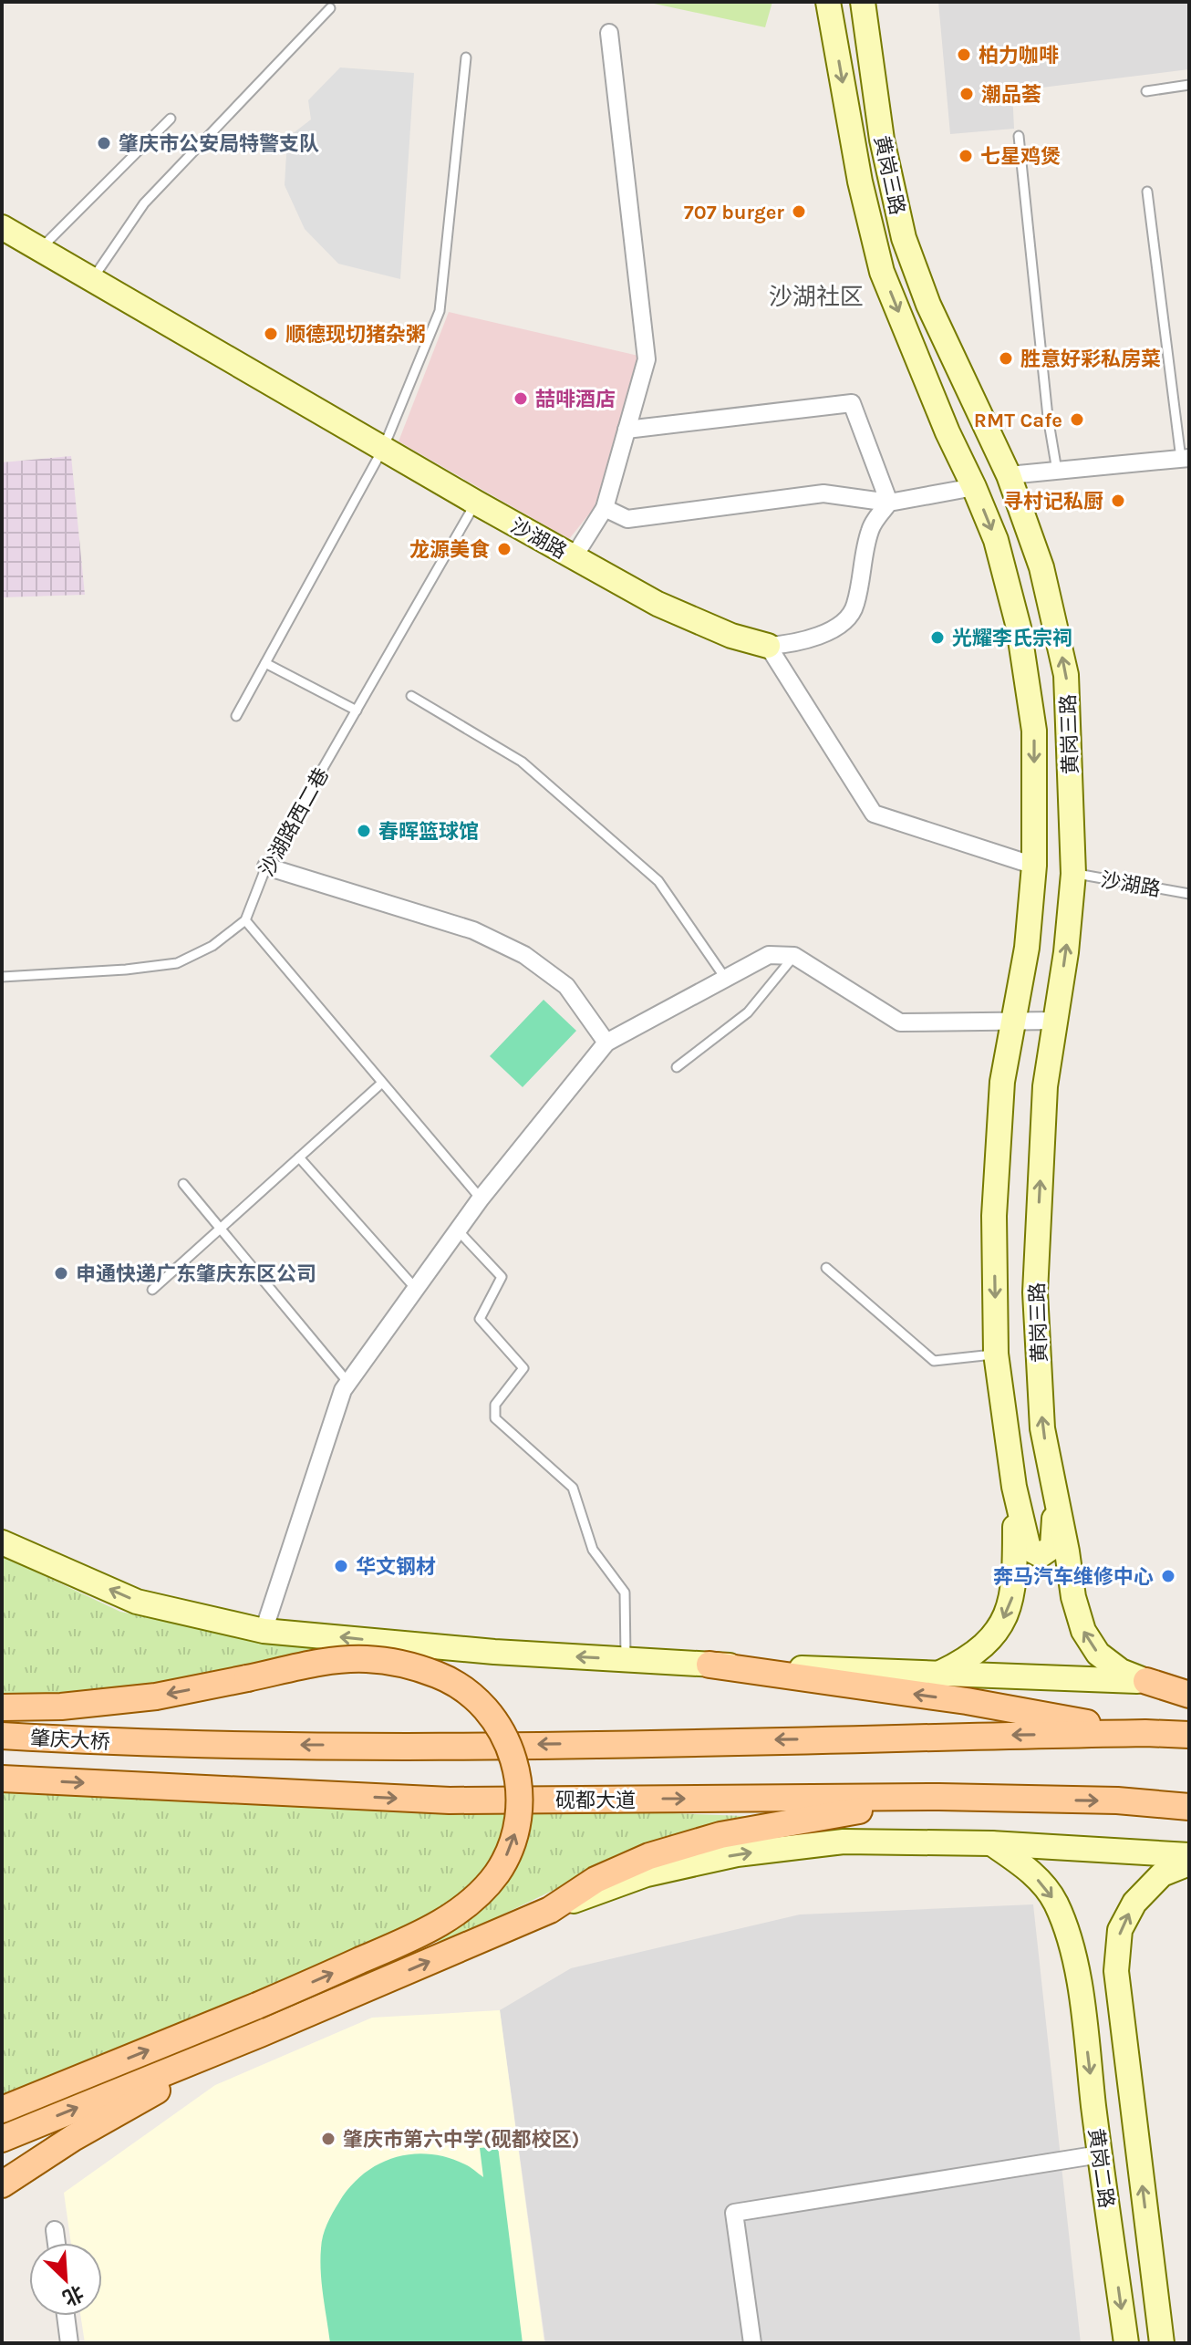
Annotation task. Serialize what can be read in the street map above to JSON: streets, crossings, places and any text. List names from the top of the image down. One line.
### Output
{"streets":{"main road":["黄岗三路","沙湖路","肇庆大桥","砚都大道","黄岗二路"],"lane":["沙湖路西二巷"]},"crossings":[["黄岗三路","沙湖路"],["沙湖路","沙湖路西二巷"]],"districts":["沙湖社区"],"places":["柏力咖啡","潮品荟","肇庆市公安局特警支队","七星鸡煲","707 burger","顺德现切猪杂粥","胜意好彩私房菜","喆啡酒店","RMT Cafe","寻村记私厨","龙源美食","光耀李氏宗祠","春晖篮球馆","申通快递广东肇庆东区公司","华文钢材","奔马汽车维修中心","肇庆市第六中学(砚都校区)"],"north":"bottom right"}
